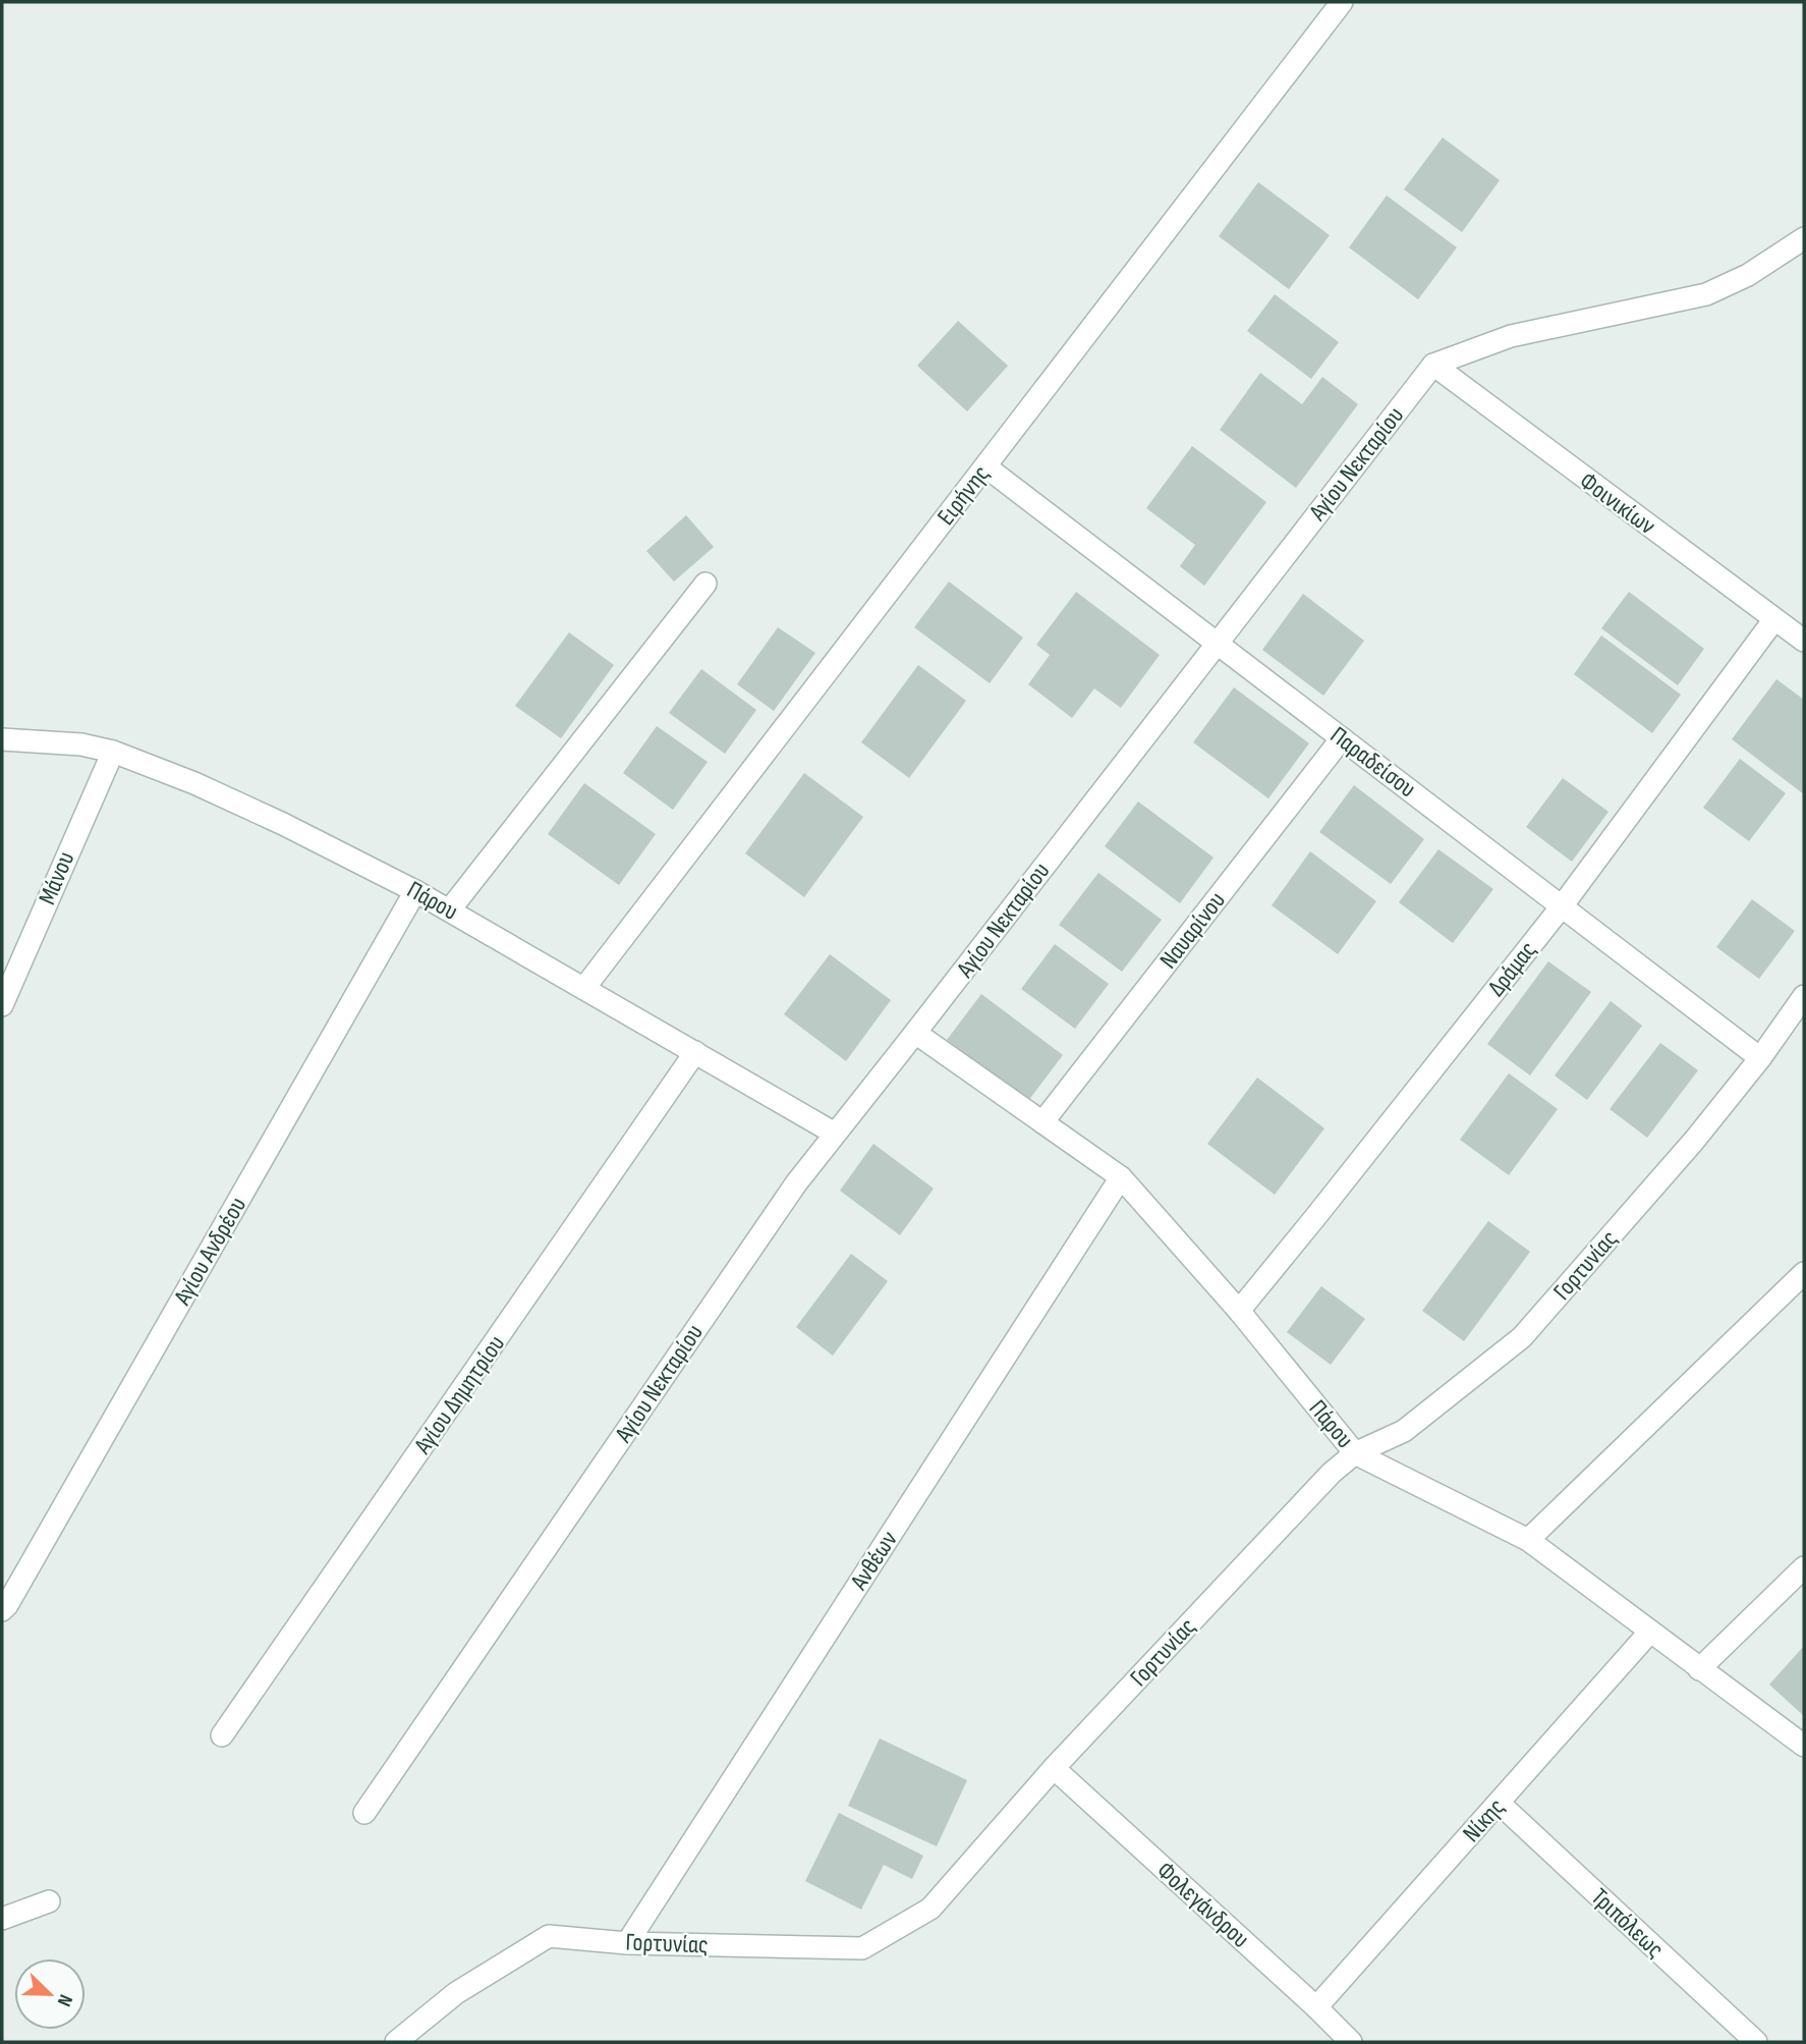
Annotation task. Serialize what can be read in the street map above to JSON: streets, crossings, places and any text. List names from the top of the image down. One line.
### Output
{"streets":{"street":["Αγίου Νεκταρίου","Ειρήνης","Φοινικίων","Παραδείσου","Μάνου","Πάρου","Ναυαρίνου","Δράμας","Αγίου Ανδρέου","Γορτυνίας","Αγίου Δημητρίου","Ανθέων","Νίκης","Φολεγάνδρου","Τριπόλεως"]},"crossings":[["Αγίου Νεκταρίου","Φοινικίων"],["Αγίου Νεκταρίου","Παραδείσου"],["Αγίου Νεκταρίου","Πάρου"],["Ειρήνης","Παραδείσου"],["Ειρήνης","Πάρου"],["Φοινικίων","Δράμας"],["Παραδείσου","Ναυαρίνου"],["Παραδείσου","Δράμας"],["Παραδείσου","Γορτυνίας"],["Μάνου","Πάρου"],["Πάρου","Ναυαρίνου"],["Πάρου","Δράμας"],["Πάρου","Αγίου Ανδρέου"],["Πάρου","Γορτυνίας"],["Πάρου","Αγίου Δημητρίου"],["Πάρου","Ανθέων"],["Πάρου","Νίκης"],["Γορτυνίας","Ανθέων"],["Γορτυνίας","Φολεγάνδρου"],["Νίκης","Φολεγάνδρου"],["Νίκης","Τριπόλεως"]],"north":"bottom right"}
